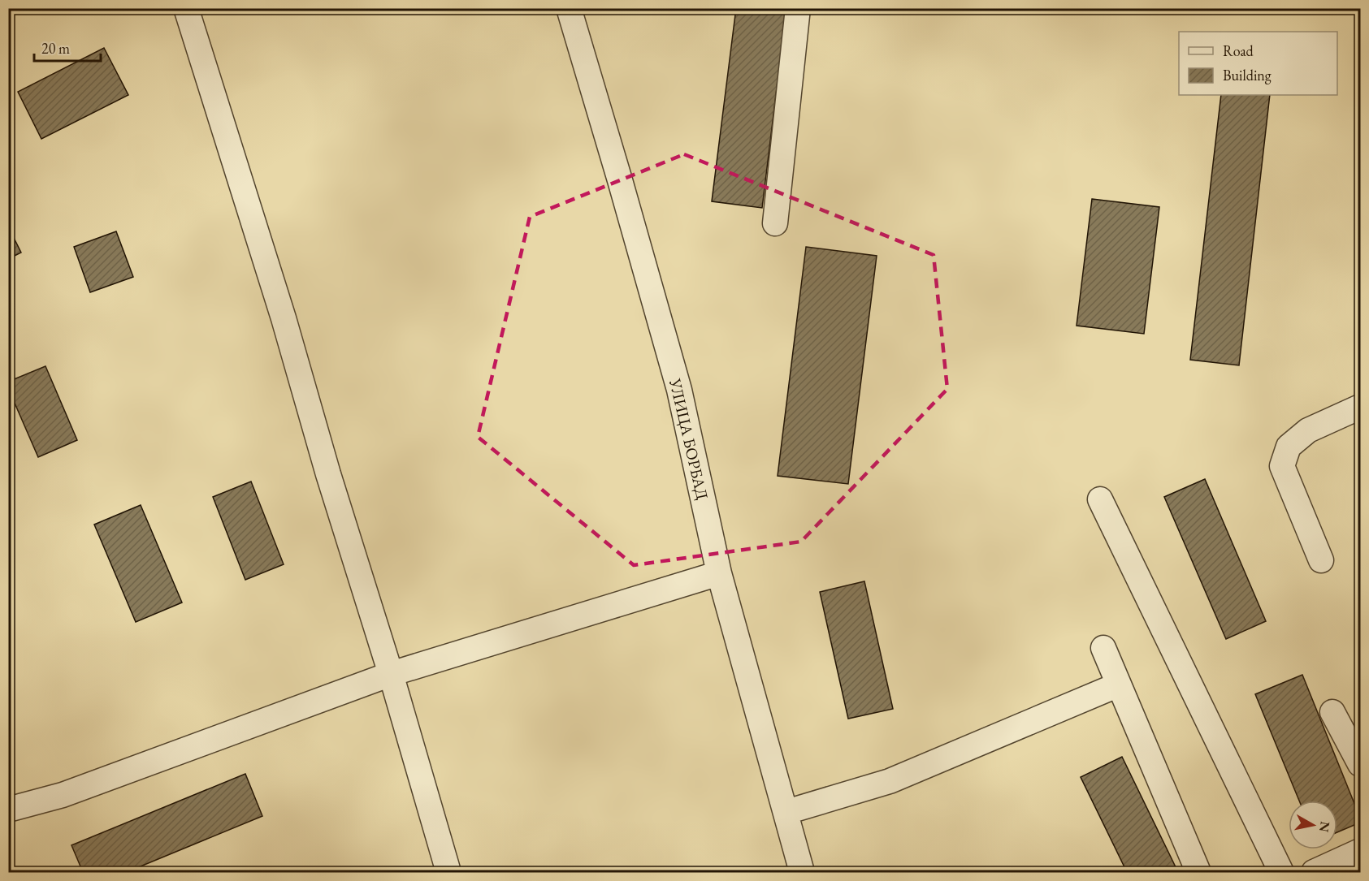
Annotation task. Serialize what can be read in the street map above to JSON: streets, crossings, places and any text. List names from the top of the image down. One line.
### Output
{"streets":{"street":["УЛИЦА БОРБАД"]},"legend":["Road","Building"],"scale_bar":"20 m","north":"right"}
